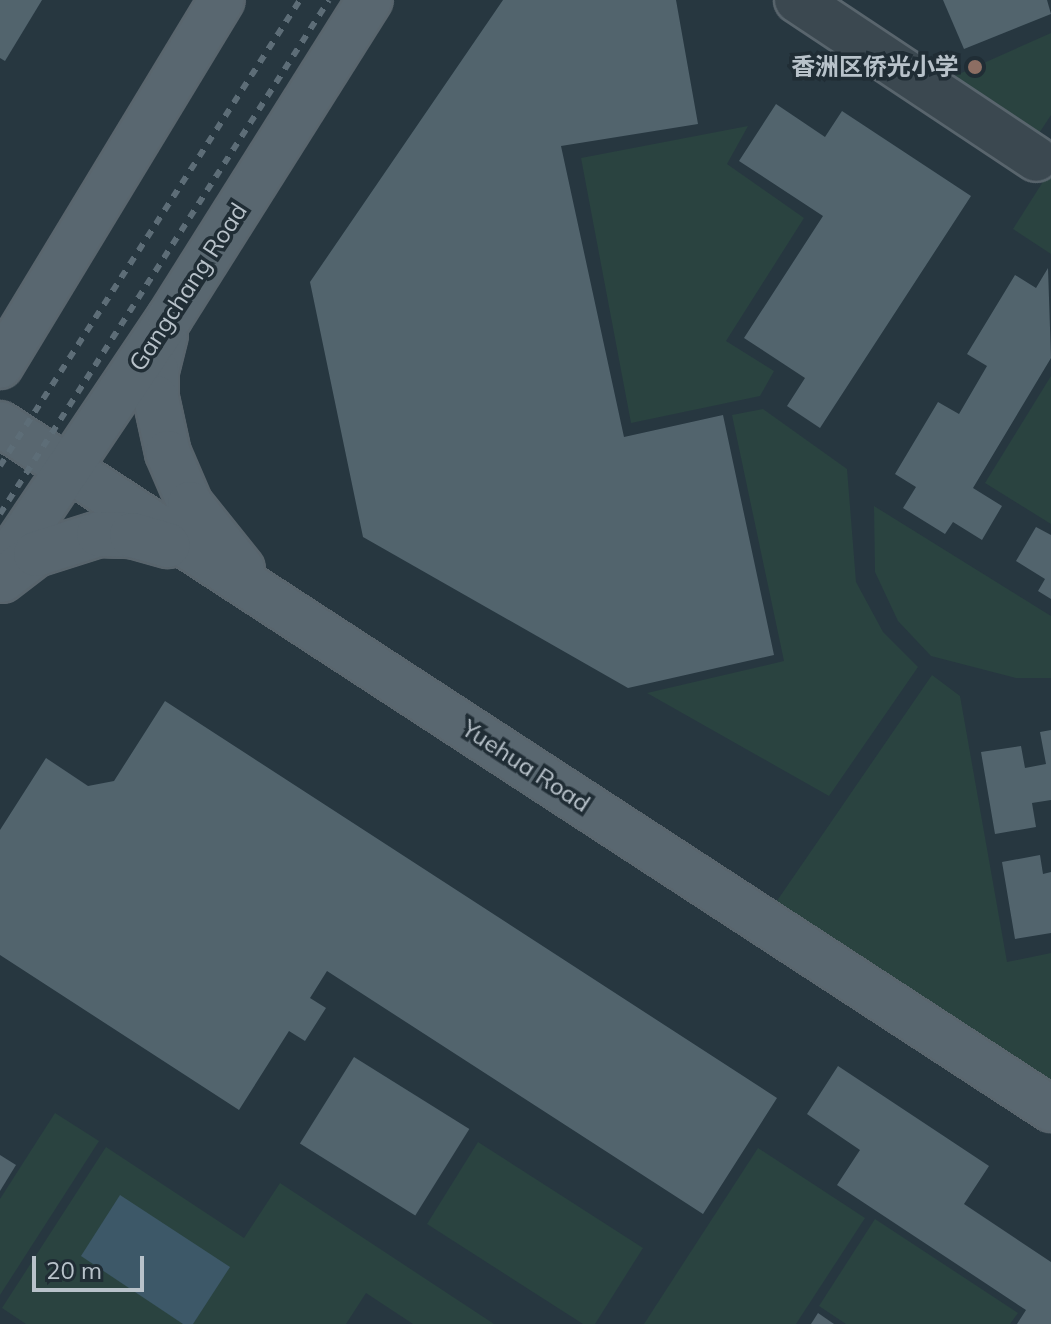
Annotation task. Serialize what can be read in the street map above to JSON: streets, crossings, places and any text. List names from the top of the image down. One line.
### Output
{"streets":{"main road":["Gangchang Road","Yuehua Road"]},"crossings":[["Gangchang Road","Yuehua Road"]],"places":["香洲区侨光小学"],"scale_bar":"20 m"}
